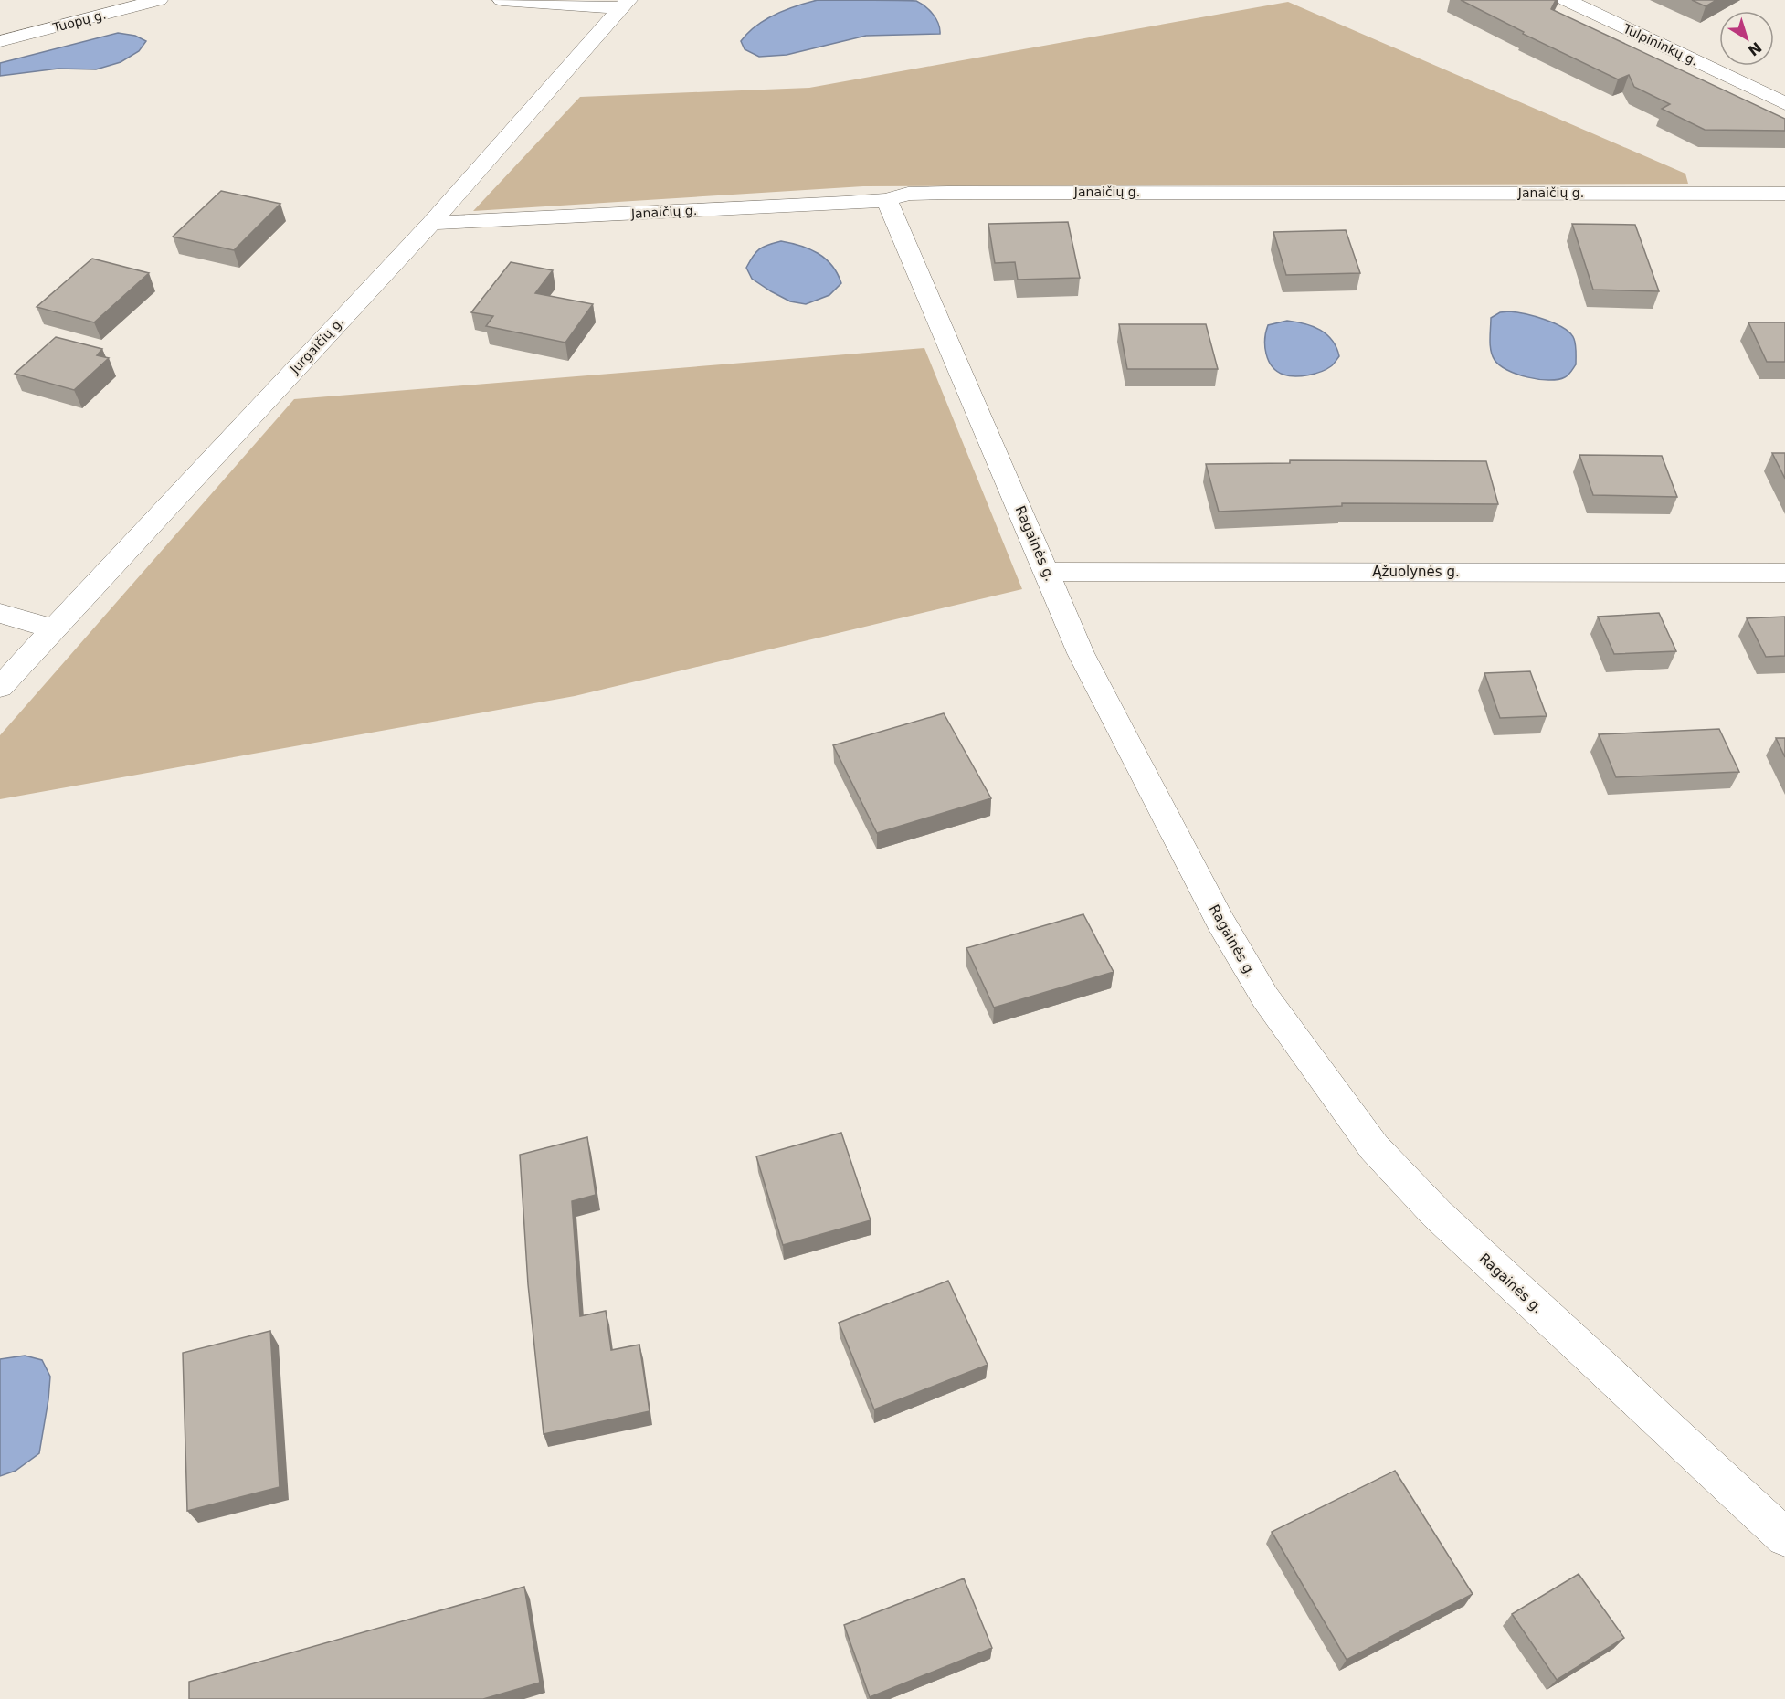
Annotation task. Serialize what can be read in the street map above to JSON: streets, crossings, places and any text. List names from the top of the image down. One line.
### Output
{"streets":{"street":["Tuopų g.","Tulpininkų g.","Janaičių g.","Jurgaičių g.","Ragainės g.","Ąžuolynės g."]},"crossings":[["Janaičių g.","Jurgaičių g."],["Janaičių g.","Ragainės g."],["Ragainės g.","Ąžuolynės g."]],"north":"bottom right"}
